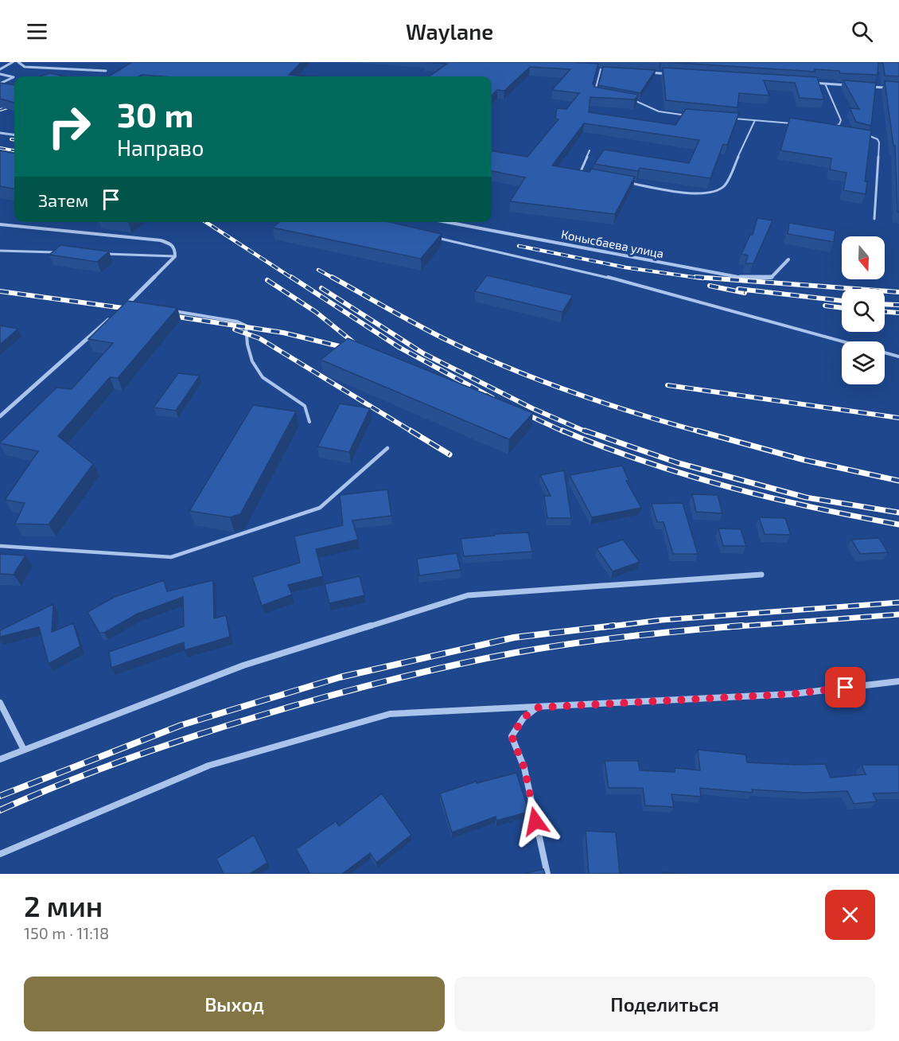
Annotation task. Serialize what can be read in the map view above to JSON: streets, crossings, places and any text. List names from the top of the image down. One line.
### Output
{"streets":{"street":["Конысбаева улица"]},"north":"bottom","page":{"header":"Waylane","turn":["30 m","Направо"],"then":"Затем","heading":["2 мин","150 m · 11:18"],"buttons":["Выход","Поделиться"]}}
